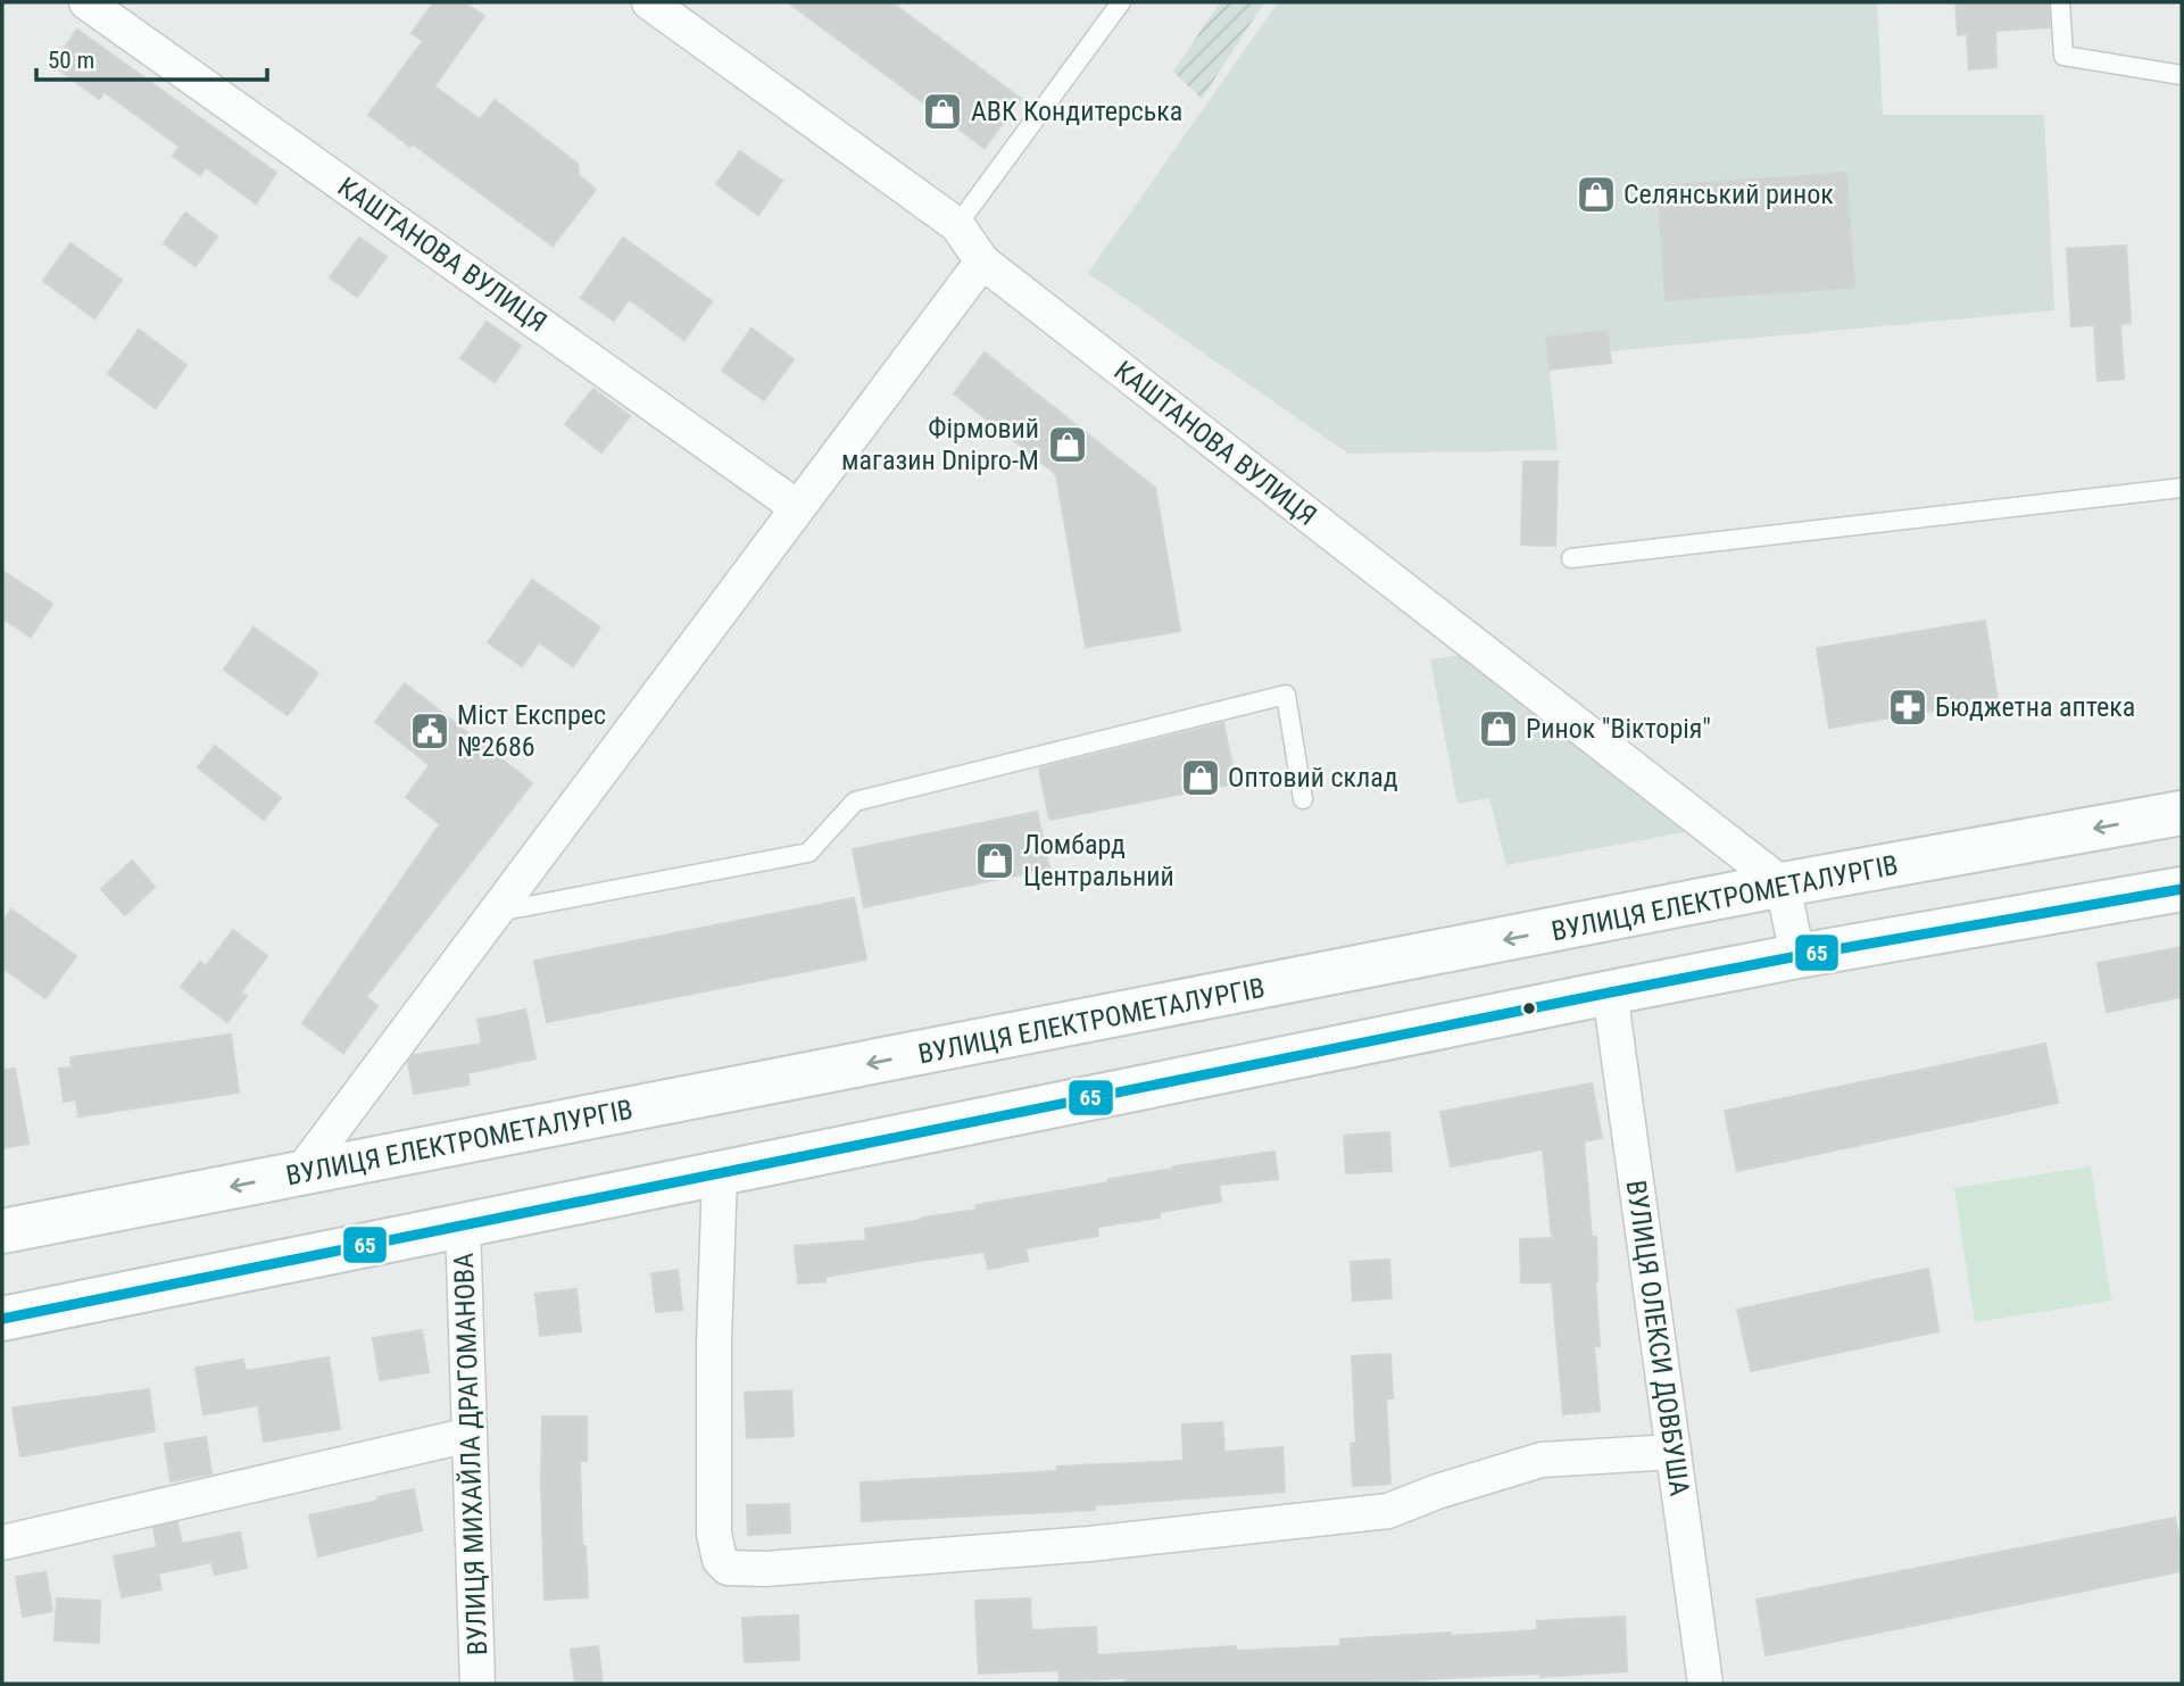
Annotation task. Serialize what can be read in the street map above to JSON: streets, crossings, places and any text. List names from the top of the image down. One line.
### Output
{"streets":{"main road":["ВУЛИЦЯ ЕЛЕКТРОМЕТАЛУРГІВ"],"street":["КАШТАНОВА ВУЛИЦЯ","ВУЛИЦЯ ОЛЕКСИ ДОВБУША","ВУЛИЦЯ МИХАЙЛА ДРАГОМАНОВА"]},"crossings":[["КАШТАНОВА ВУЛИЦЯ","ВУЛИЦЯ ЕЛЕКТРОМЕТАЛУРГІВ"]],"places":{"shop":["АВК Кондитерська","Селянський ринок","Фірмовий магазин Dnipro-M","Ринок \"Вікторія\"","Оптовий склад","Ломбард Центральний"],"pharmacy":["Бюджетна аптека"],"public building":["Міст Експрес №2686"]},"lines":["transit line 65"],"scale_bar":"50 m"}
